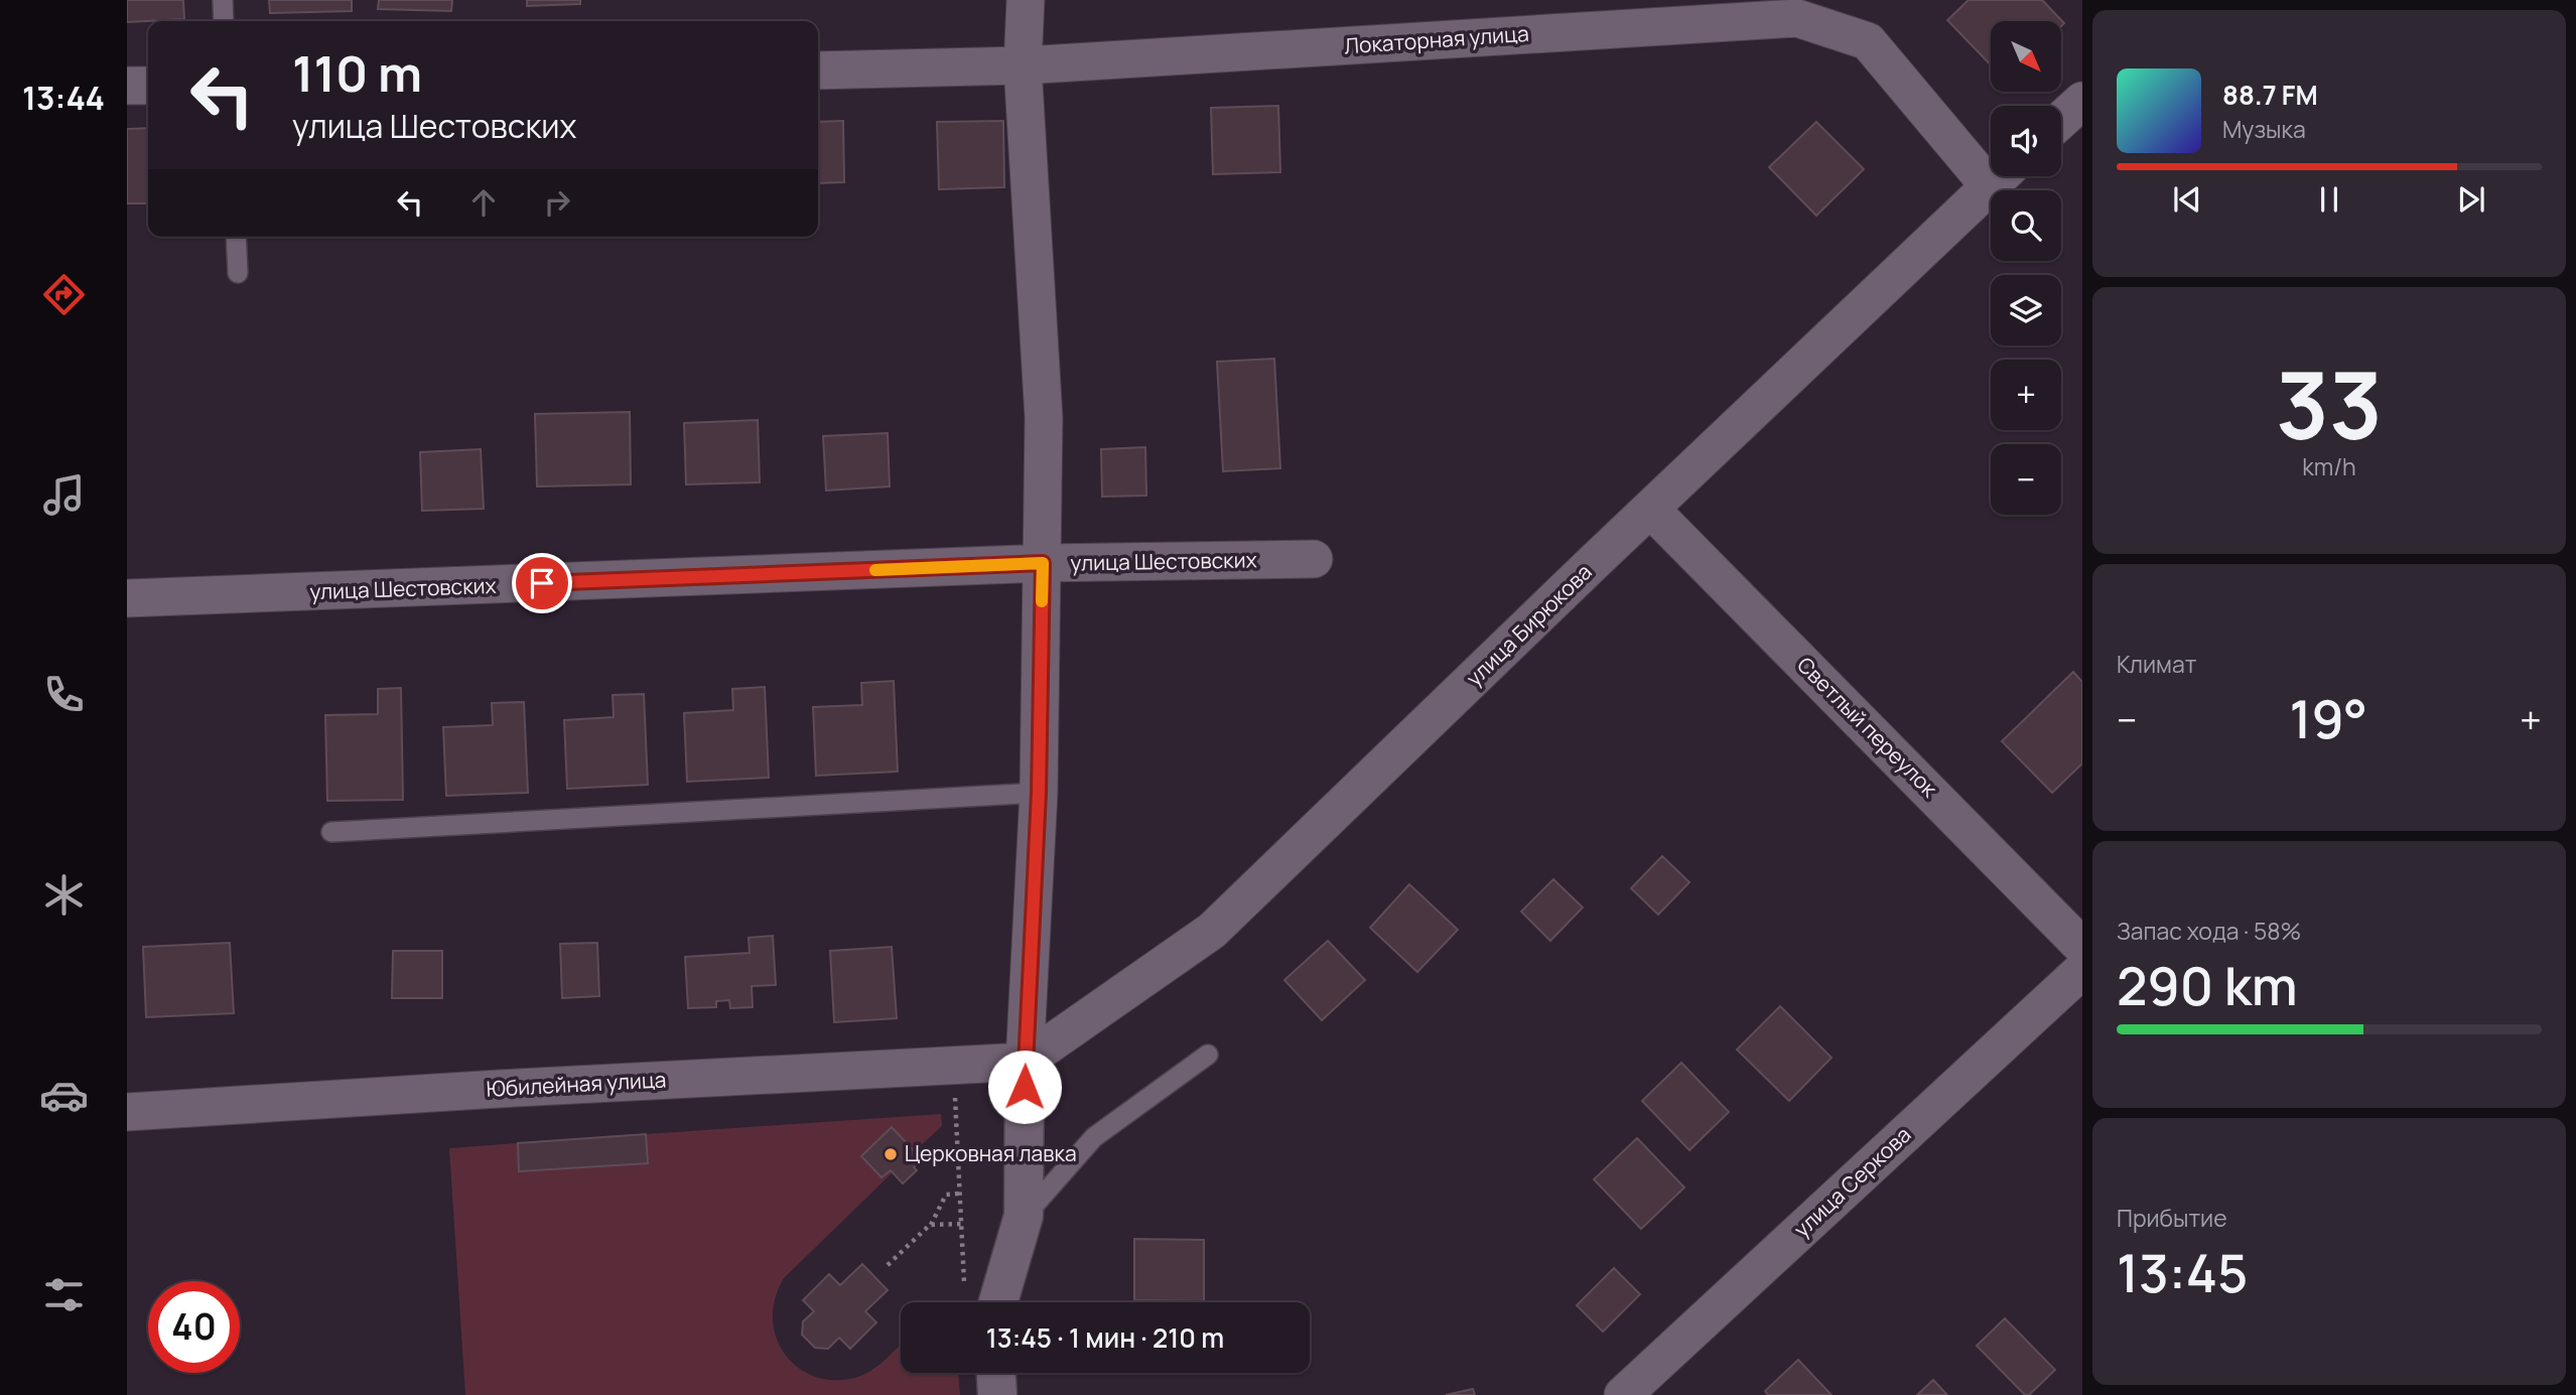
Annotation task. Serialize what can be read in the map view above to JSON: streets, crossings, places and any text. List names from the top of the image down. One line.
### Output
{"streets":{"street":["Локаторная улица","улица Шестовских","улица Бирюкова","Светлый переулок","Юбилейная улица","улица Серкова"]},"crossings":[["улица Бирюкова","Светлый переулок"],["улица Бирюкова","Юбилейная улица"]],"places":["Церковная лавка"],"north":"bottom right","page":{"tabs":"13:44","map_buttons":["+","−"],"turn":["110 m","улица Шестовских"],"song":["88.7 FM","Музыка"],"tile":[["33","km/h"],"Климат",["Запас хода · 58%","290 km"],["Прибытие","13:45"]],"heat":["−","19°","+"],"limit":"40","trip":"13:45 · 1 мин · 210 m"}}
